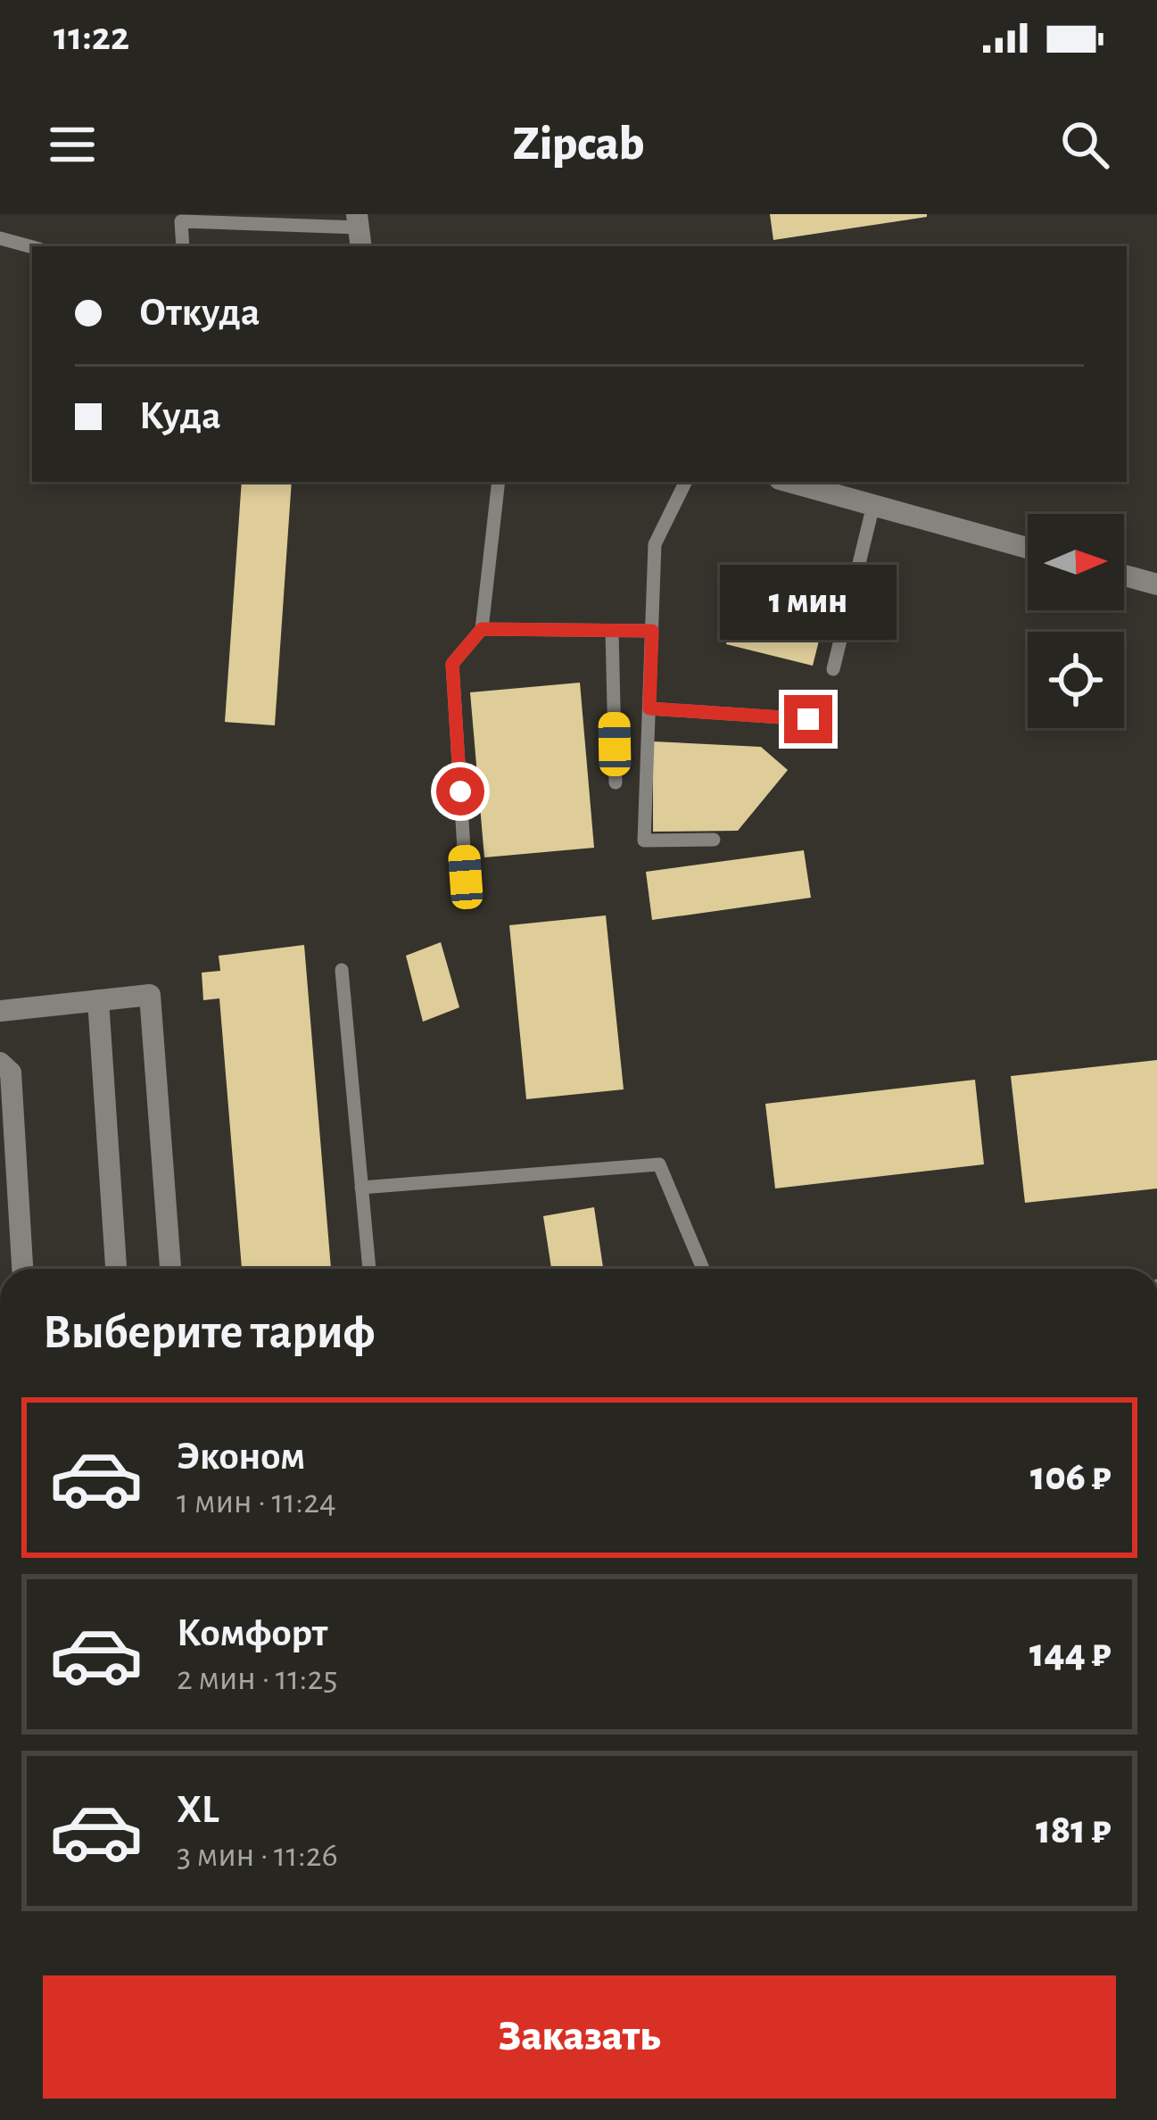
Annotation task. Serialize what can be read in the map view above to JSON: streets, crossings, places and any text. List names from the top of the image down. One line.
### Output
{"north":"right","page":{"status":"11:22","header":"Zipcab","banner":["Откуда","Куда"],"bubble":"1 мин","heading":"Выберите тариф","list":[{"name":"Эконом","note":"1 мин · 11:24","value":"106 ₽"},{"name":"Комфорт","note":"2 мин · 11:25","value":"144 ₽"},{"name":"XL","note":"3 мин · 11:26","value":"181 ₽"}],"buttons":"Заказать"}}
